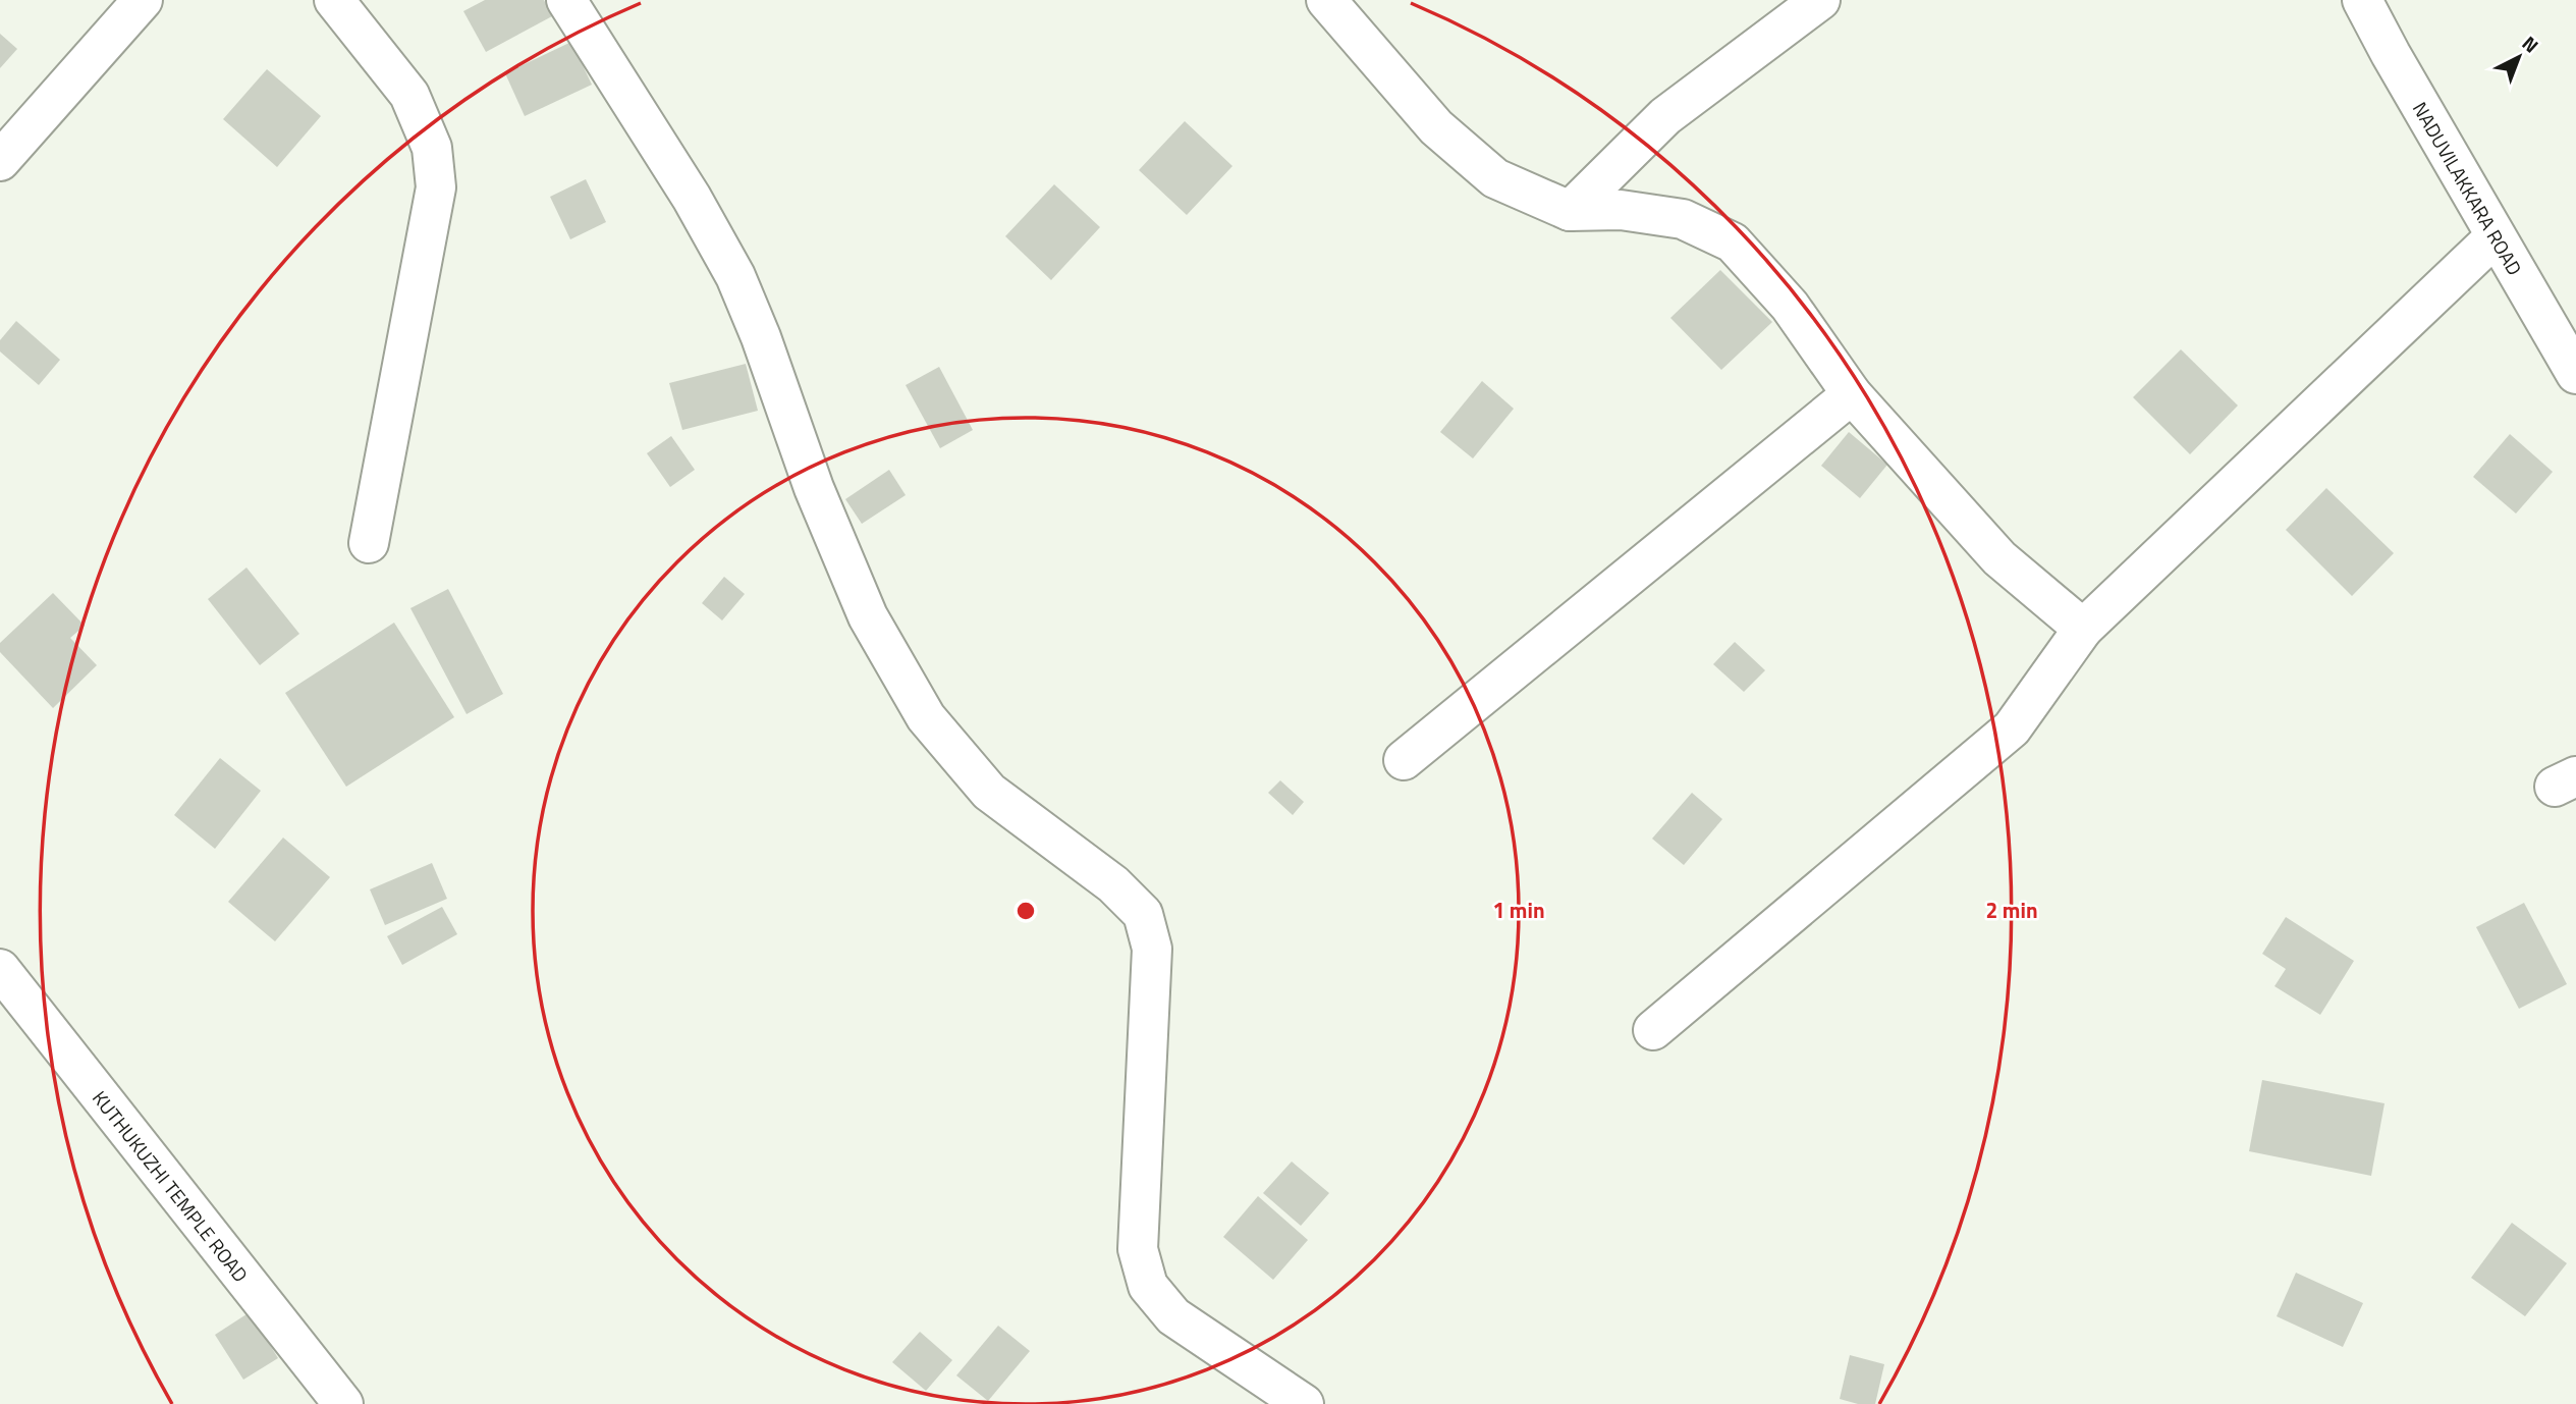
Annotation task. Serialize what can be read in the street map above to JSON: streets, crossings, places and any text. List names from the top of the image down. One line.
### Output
{"streets":{"street":["NADUVILAKKARA ROAD","KUTHUKUZHI TEMPLE ROAD"]},"north":"top right","rings":["1 min","2 min"]}
